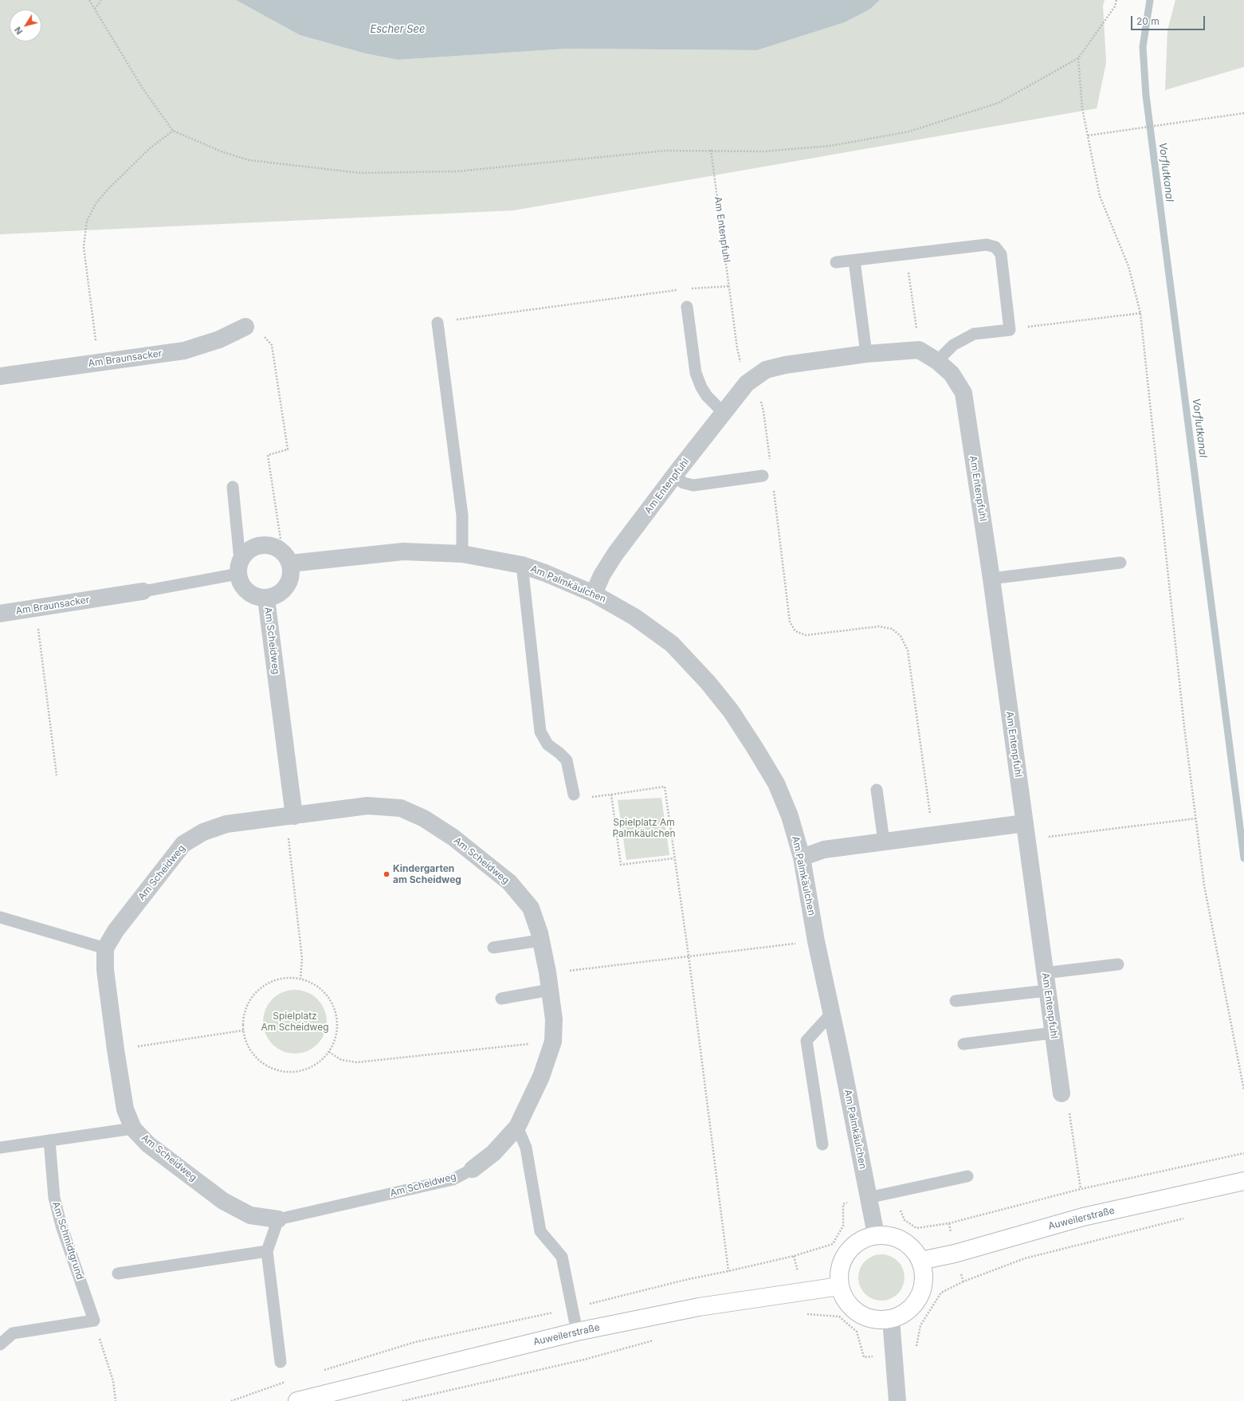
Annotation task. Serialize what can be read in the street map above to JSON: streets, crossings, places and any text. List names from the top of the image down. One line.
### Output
{"streets":{"street":["Am Entenpfuhl","Am Braunsacker","Am Palmkäulchen","Am Scheidweg","Auweilerstraße"],"lane":["Am Schmidtgrund"]},"crossings":[["Am Entenpfuhl","Am Palmkäulchen"],["Am Braunsacker","Am Palmkäulchen"],["Am Braunsacker","Am Scheidweg"],["Am Palmkäulchen","Am Scheidweg"],["Am Palmkäulchen","Auweilerstraße"]],"water":["Escher See","Vorflutkanal"],"parks":["Spielplatz Am Palmkäulchen","Spielplatz Am Scheidweg"],"places":["Kindergarten am Scheidweg"],"scale_bar":"20 m","north":"bottom left"}
